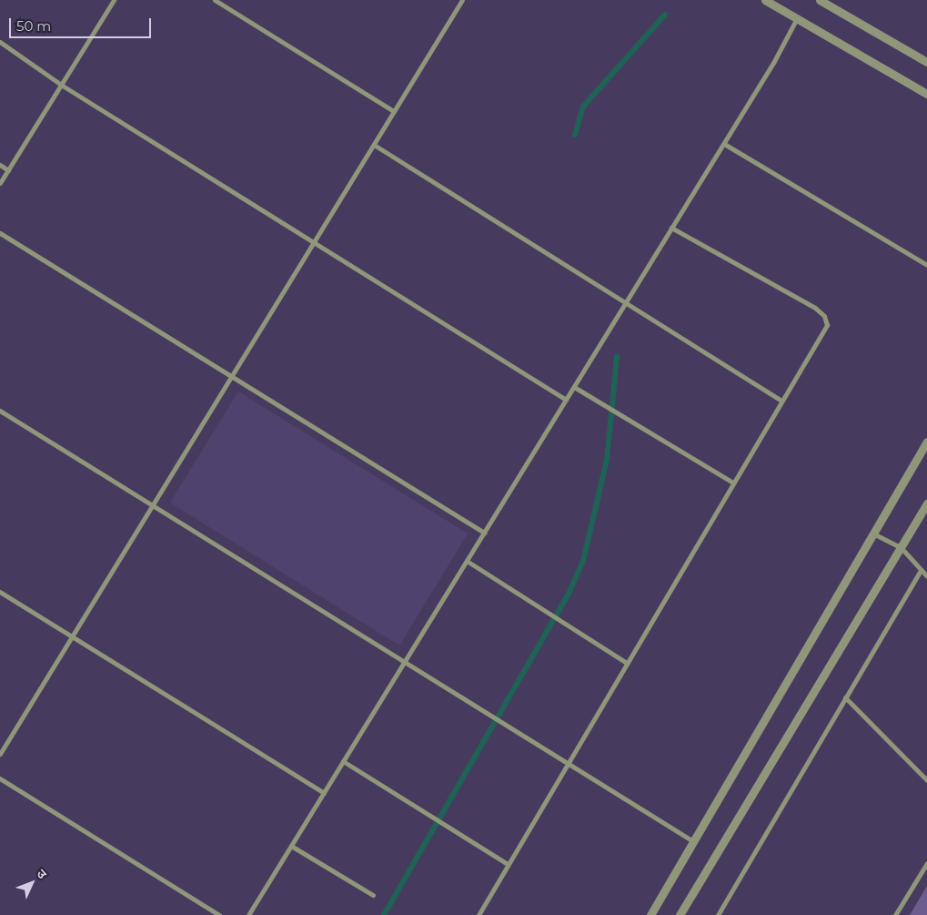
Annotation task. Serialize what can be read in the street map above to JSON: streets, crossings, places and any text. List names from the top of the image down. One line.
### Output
{"scale_bar":"50 m","north":"top right"}
